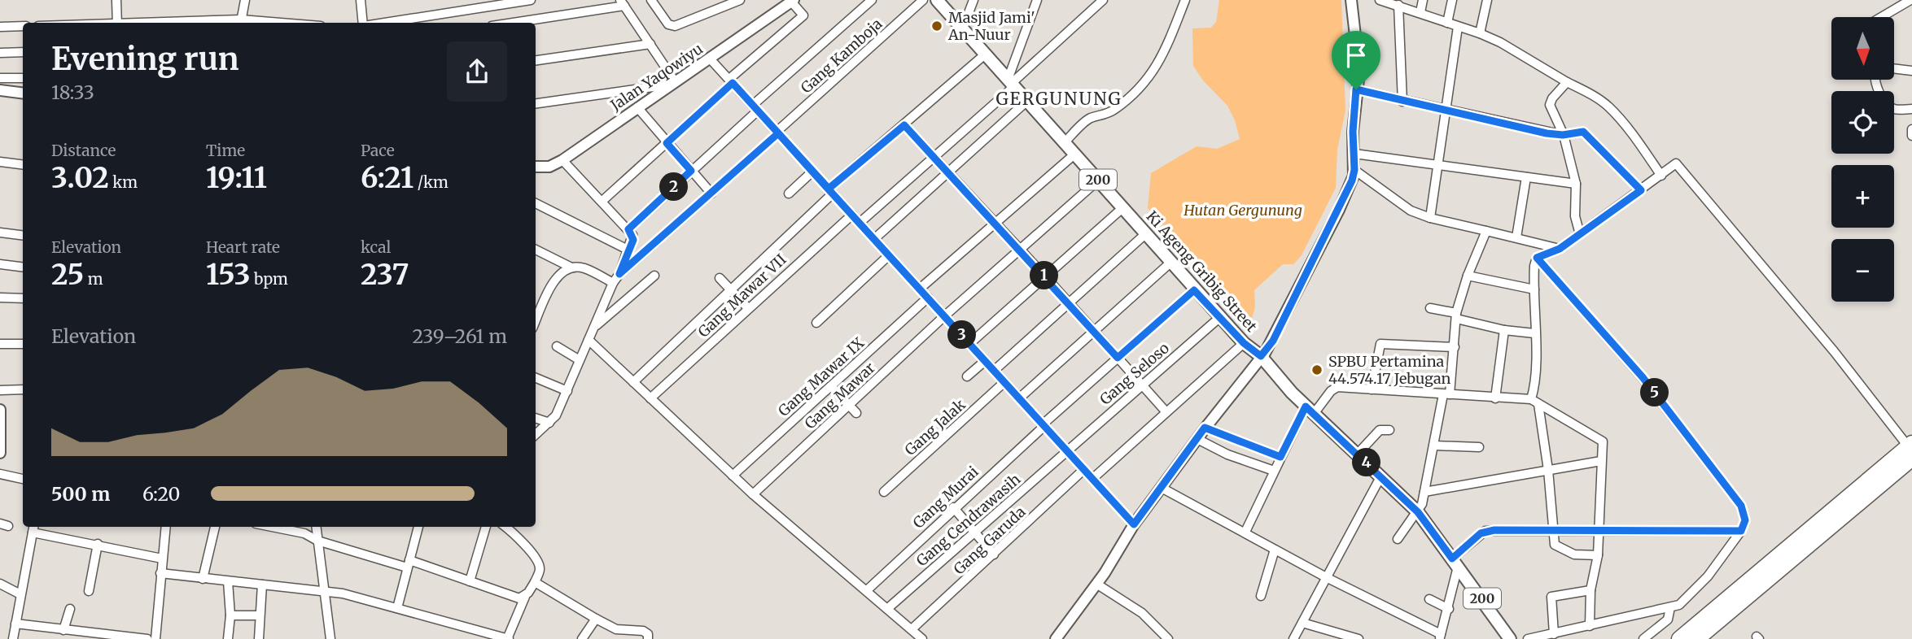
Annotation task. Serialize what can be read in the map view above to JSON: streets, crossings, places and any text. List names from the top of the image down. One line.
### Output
{"streets":{"main road":["200","Ki Ageng Gribig Street"],"street":["Gang Kamboja","Jalan Yaqowiyu","Gang Mawar VII","Gang Seloso","Gang Mawar IX","Gang Mawar","Gang Jalak","Gang Murai","Gang Cendrawasih","Gang Garuda"]},"crossings":[["Ki Ageng Gribig Street","Gang Seloso"],["Ki Ageng Gribig Street","Gang Mawar"],["Ki Ageng Gribig Street","Gang Murai"],["Gang Seloso","Gang Cendrawasih"]],"districts":["GERGUNUNG"],"parks":["Hutan Gergunung"],"places":["Masjid Jami' An-Nuur","SPBU Pertamina 44.574.17 Jebugan"],"north":"bottom","page":{"map_buttons":["+","−"],"heading":["Evening run","18:33"],"stats":[["Distance","3.02 km"],["Time","19:11"],["Pace","6:21 /km"],["Elevation","25 m"],["Heart rate","153 bpm"],["kcal","237"]],"pins":["2","1","3","5","4"],"chart":["Elevation","239–261 m"],"list":[{"name":"500 m","note":"6:20"}]}}
